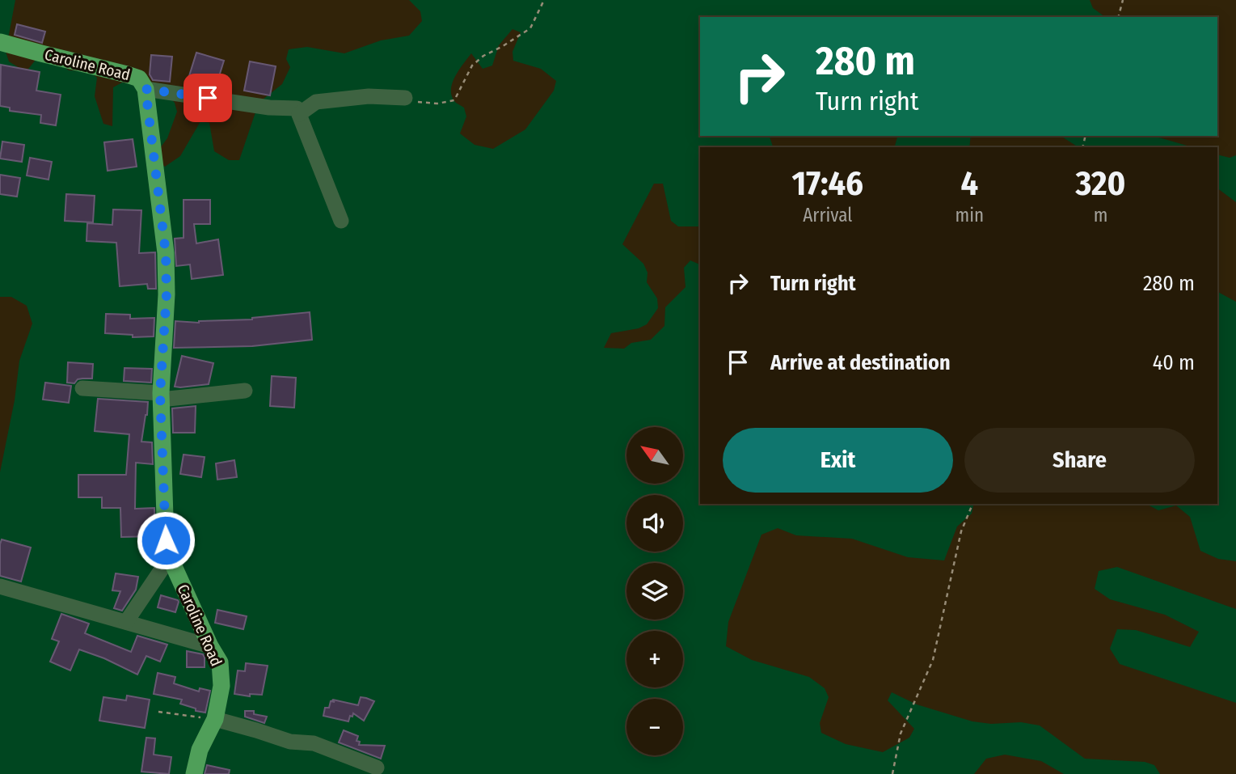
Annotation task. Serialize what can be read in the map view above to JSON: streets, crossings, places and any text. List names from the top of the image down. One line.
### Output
{"streets":{"main road":["Caroline Road"]},"north":"top left","page":{"turn":["280 m","Turn right"],"eta":["17:46","Arrival","4","min","320","m"],"list":[{"name":"Turn right","value":"280 m"},{"name":"Arrive at destination","value":"40 m"}],"buttons":["Exit","Share"],"map_buttons":["+","−"]}}
